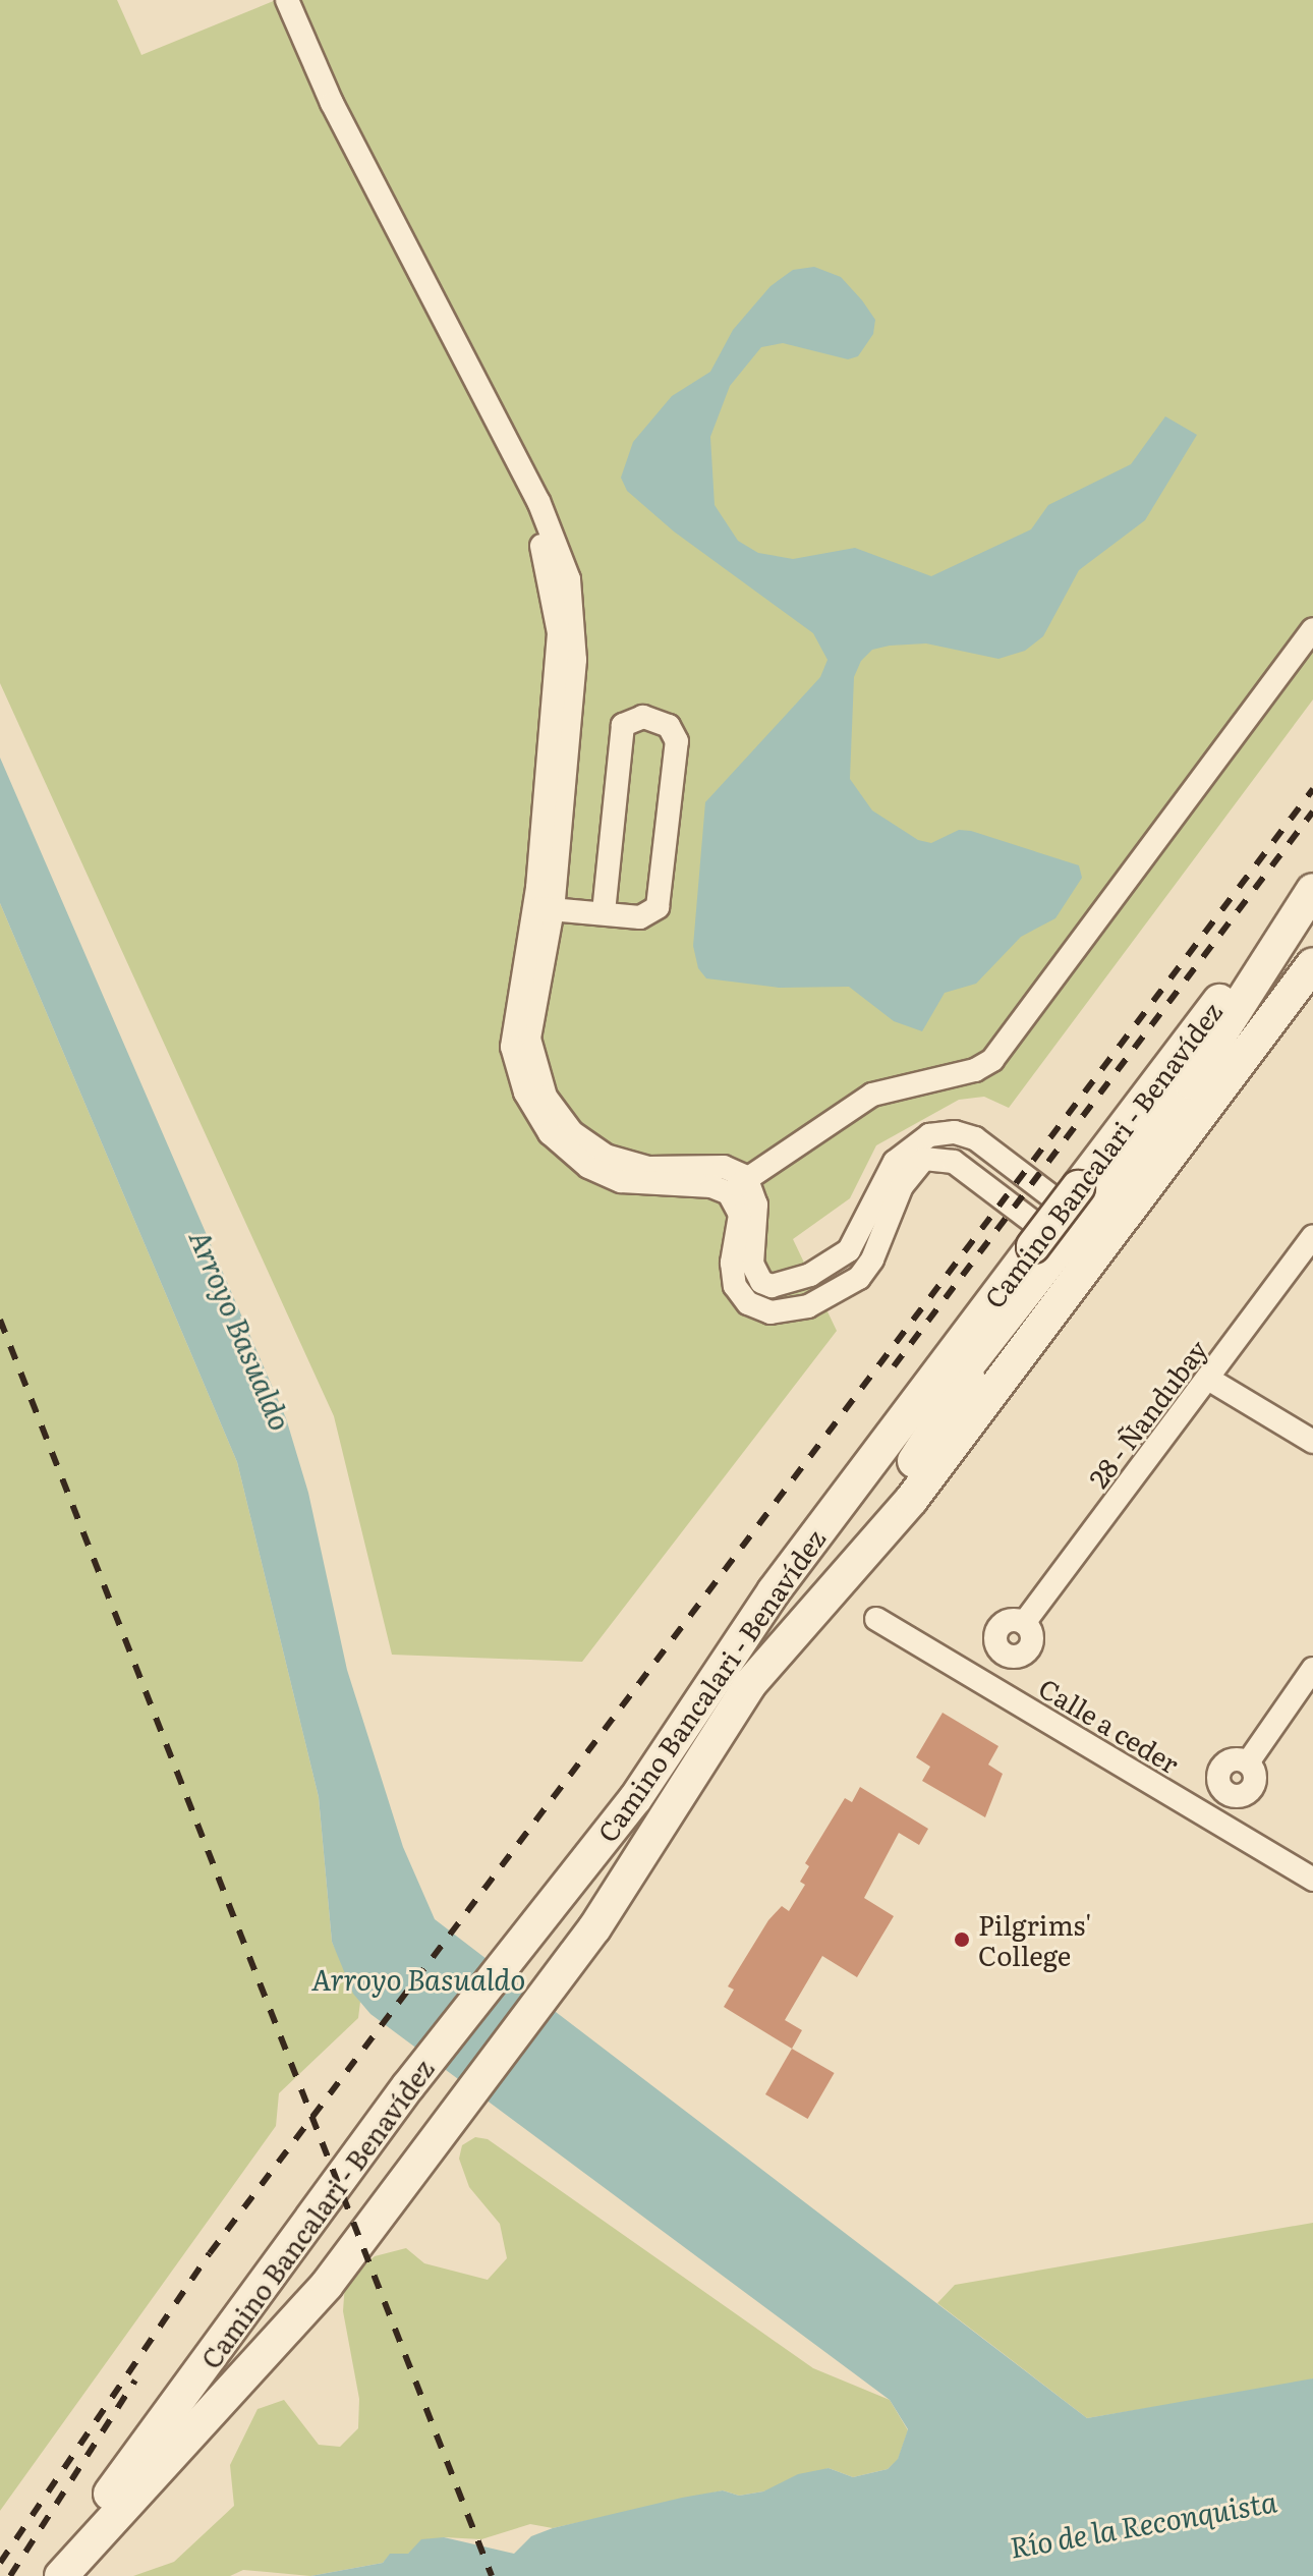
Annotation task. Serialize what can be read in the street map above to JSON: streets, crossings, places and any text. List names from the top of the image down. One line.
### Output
{"streets":{"main road":["Camino Bancalari - Benavídez"],"street":["28 - Ñandubay","Calle a ceder"]},"water":["Arroyo Basualdo","Río de la Reconquista"],"places":["Pilgrims' College"]}
